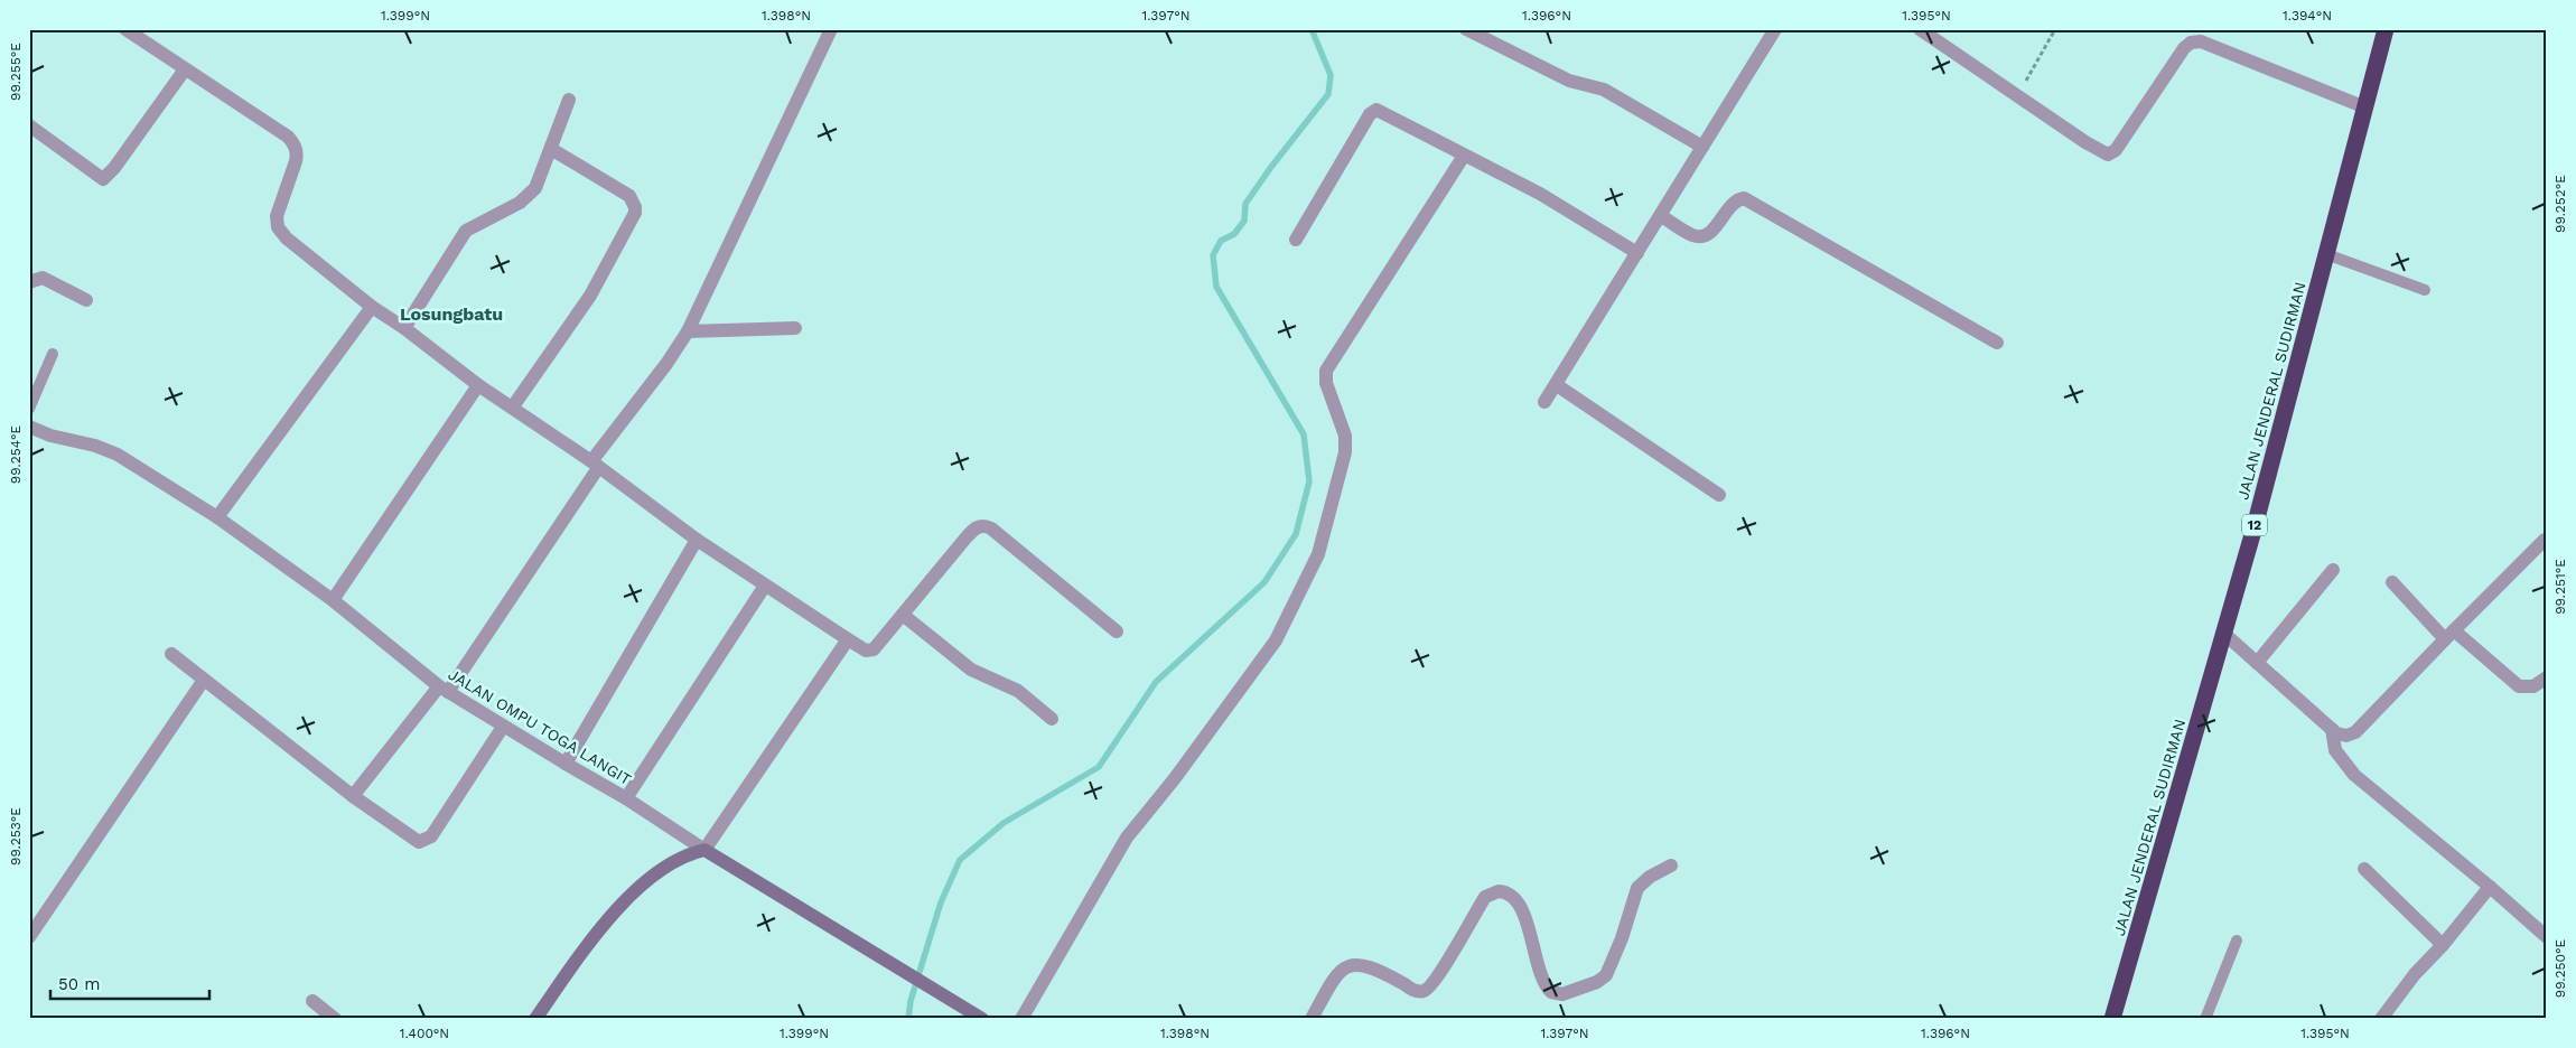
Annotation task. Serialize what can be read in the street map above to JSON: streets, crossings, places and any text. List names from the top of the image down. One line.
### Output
{"streets":{"highway":["JALAN JENDERAL SUDIRMAN","12"],"main road":["JALAN OMPU TOGA LANGIT"]},"districts":["Losungbatu"],"scale_bar":"50 m","coordinates":["1.399°N","1.398°N","1.397°N","1.396°N","1.395°N","1.394°N","99.255°E","99.252°E","99.254°E","99.251°E","99.253°E","99.250°E","1.400°N"]}
